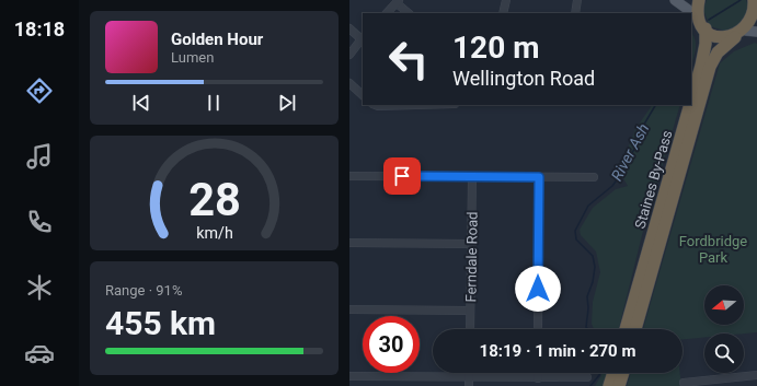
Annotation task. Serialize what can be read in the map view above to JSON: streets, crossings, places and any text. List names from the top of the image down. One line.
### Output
{"streets":{"highway":["Staines By-Pass"],"street":["Ferndale Road"]},"water":["River Ash"],"parks":["Fordbridge Park"],"north":"left","page":{"tabs":"18:18","turn":["120 m","Wellington Road"],"song":["Golden Hour","Lumen"],"tile":["Range · 91%","455 km"],"limit":"30","trip":"18:19 · 1 min · 270 m","gauge":["28","km/h"]}}
